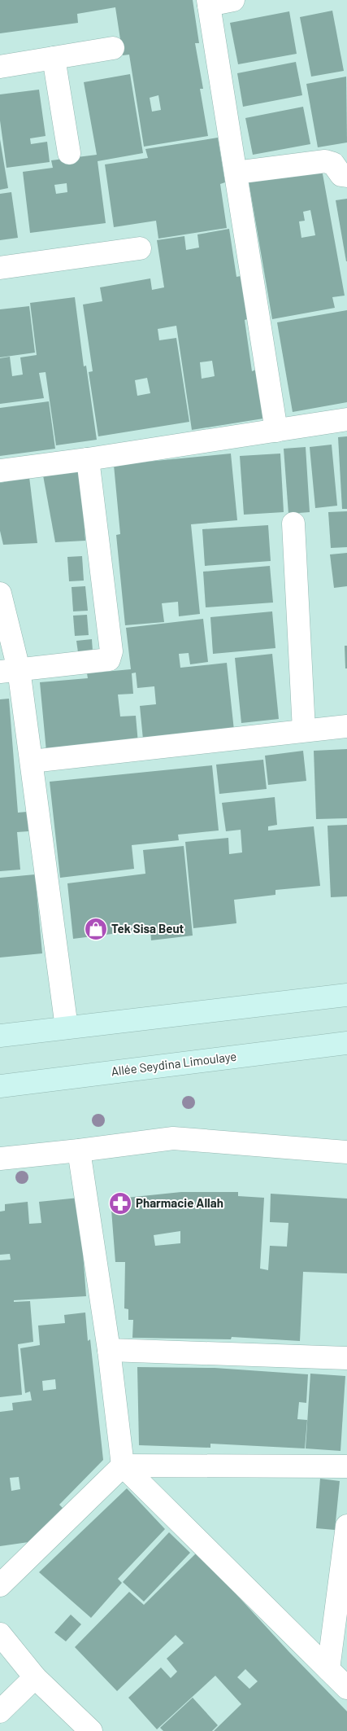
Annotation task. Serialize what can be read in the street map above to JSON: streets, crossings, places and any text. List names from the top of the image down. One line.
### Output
{"streets":{"main road":["Allée Seydina Limoulaye"]},"places":{"shop":["Tek Sisa Beut"],"pharmacy":["Pharmacie Allah"]}}
